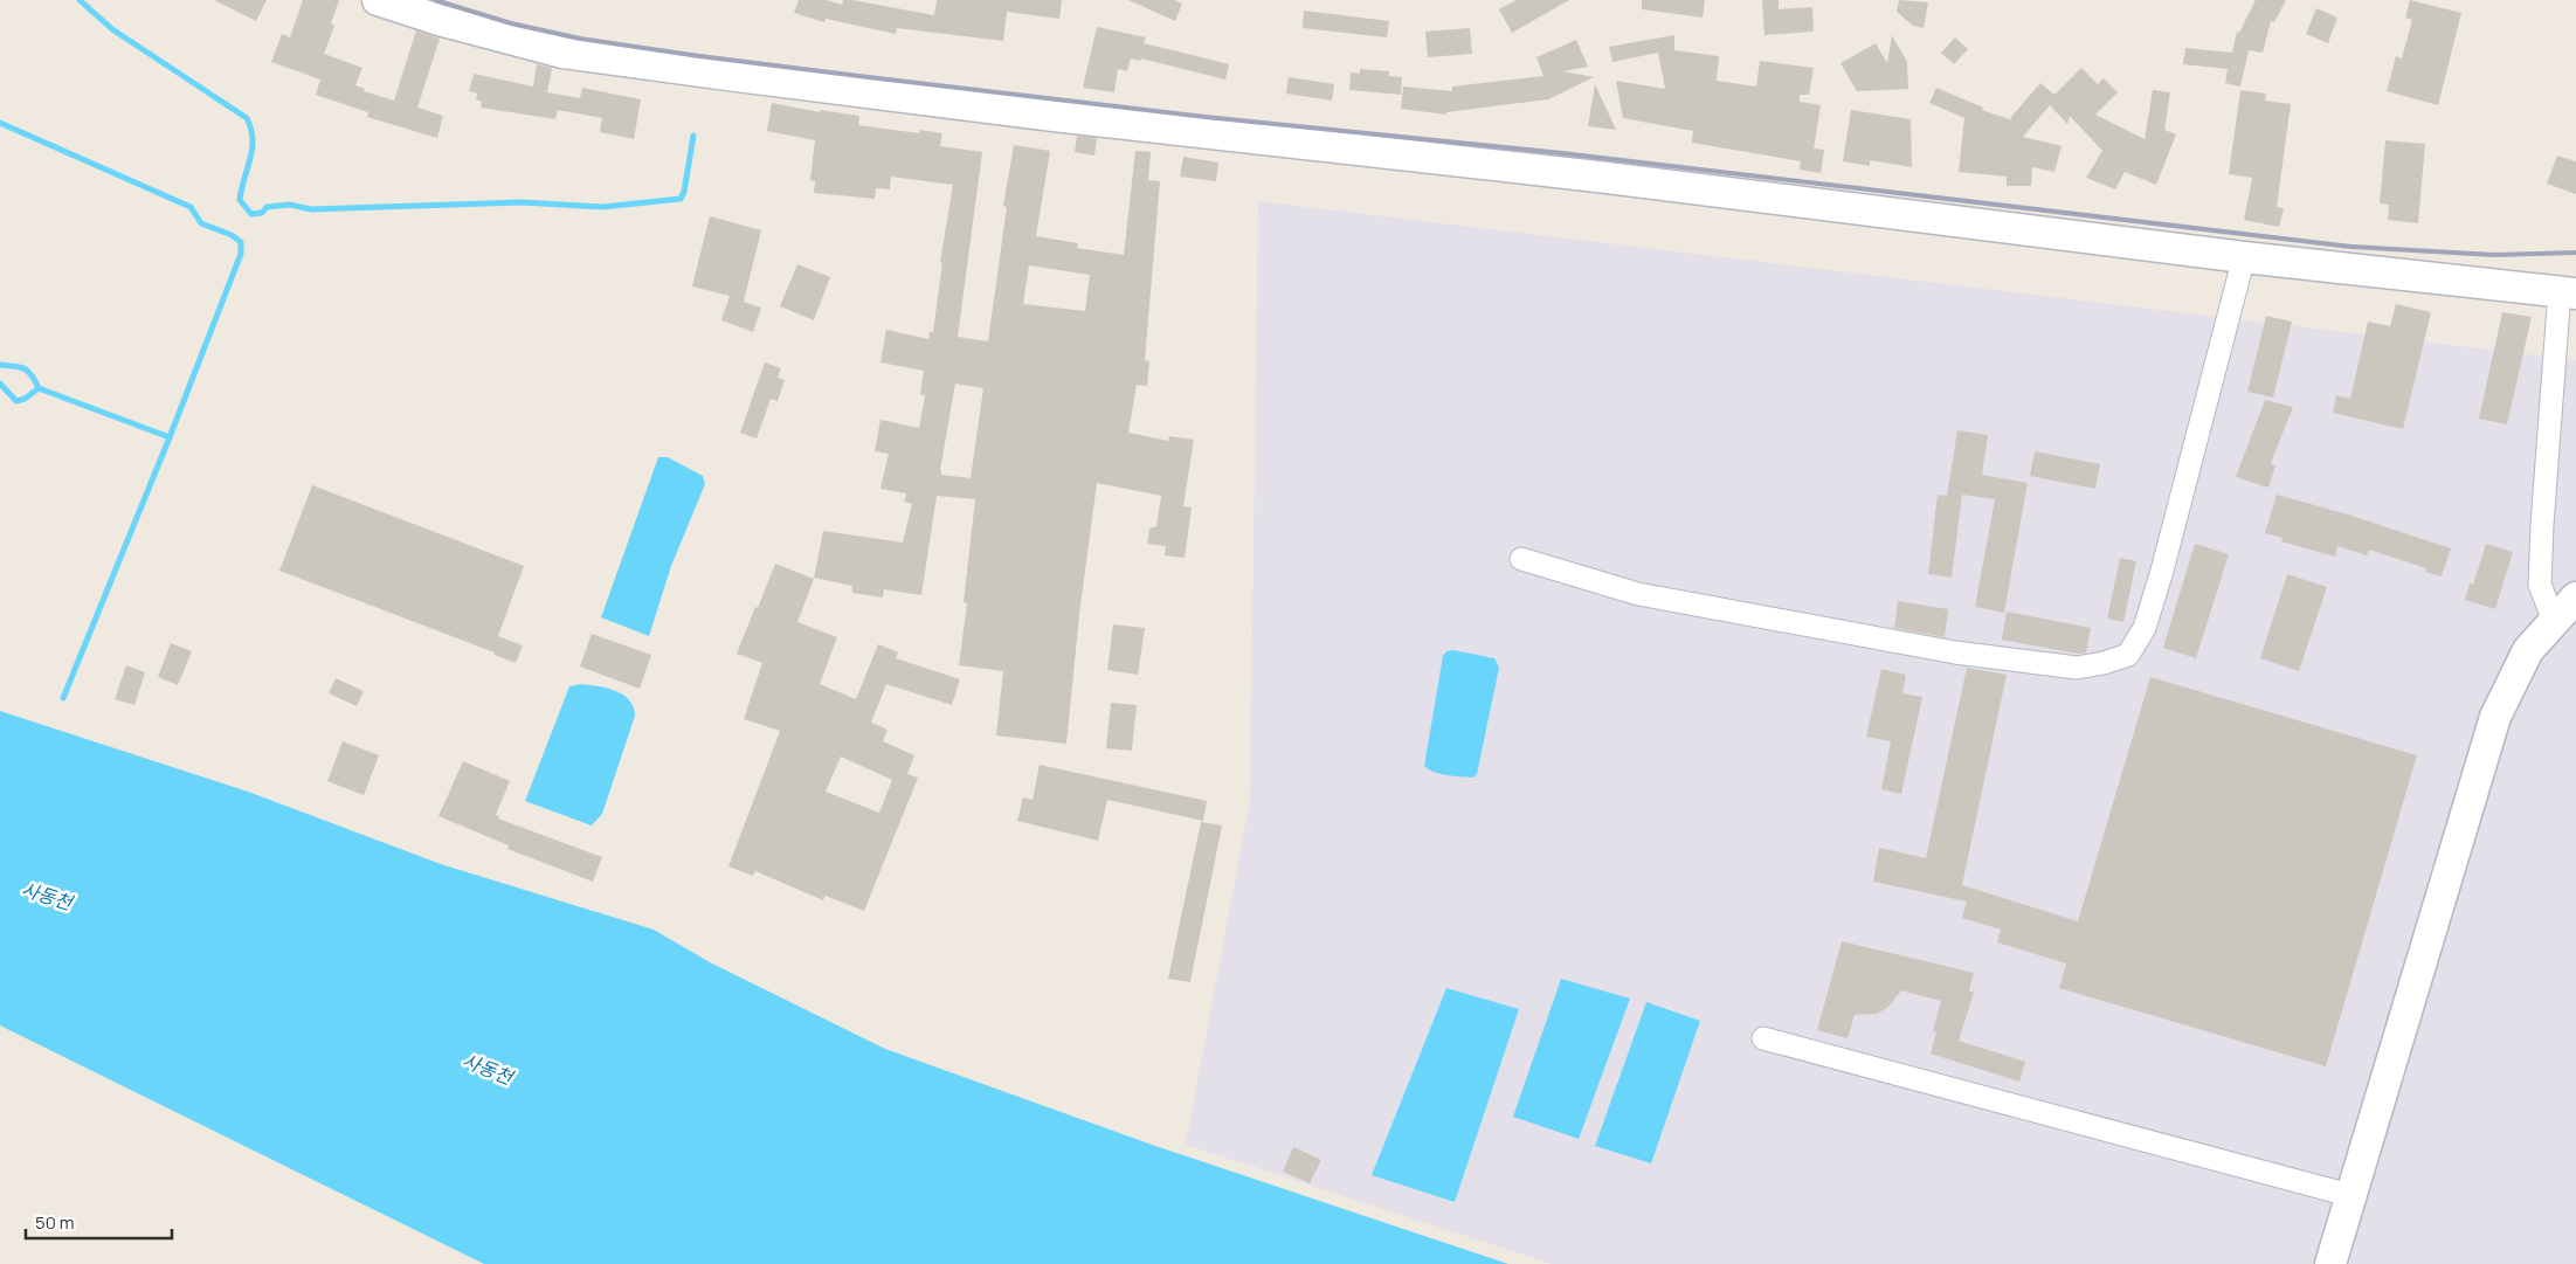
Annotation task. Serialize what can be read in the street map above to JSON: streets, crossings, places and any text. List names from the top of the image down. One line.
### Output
{"water":["사동천"],"scale_bar":"50 m"}
